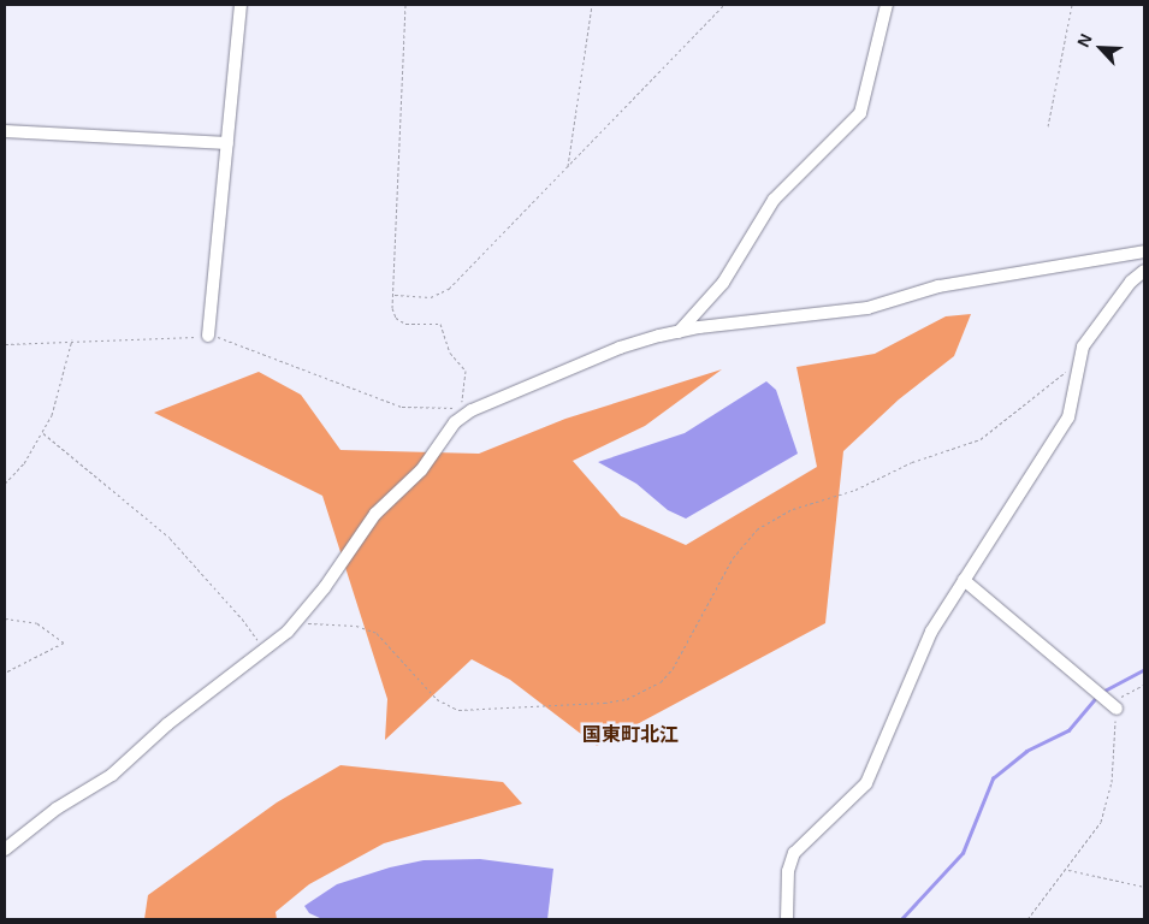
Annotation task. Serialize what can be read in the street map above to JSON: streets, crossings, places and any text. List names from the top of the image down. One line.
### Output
{"districts":["国東町北江"],"north":"top left"}
